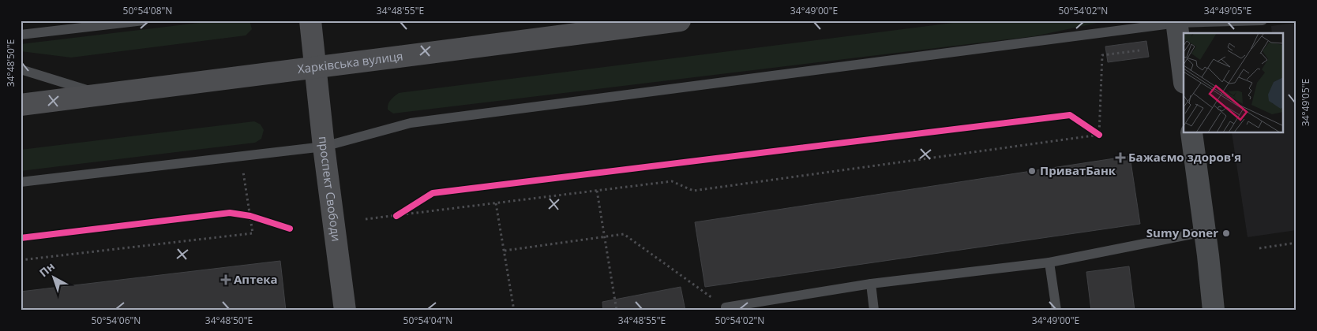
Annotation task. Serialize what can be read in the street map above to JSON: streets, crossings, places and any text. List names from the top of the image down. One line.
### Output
{"streets":{"main road":["Харківська вулиця","проспект Свободи"]},"crossings":[["Харківська вулиця","проспект Свободи"]],"places":{"health":["Бажаємо здоров'я","Аптека"],"other":["ПриватБанк","Sumy Doner"]},"north":"top left","coordinates":["50°54'08\"N","34°48'55\"E","34°49'00\"E","50°54'02\"N","34°49'05\"E","34°48'50\"E","50°54'06\"N","50°54'04\"N"]}
